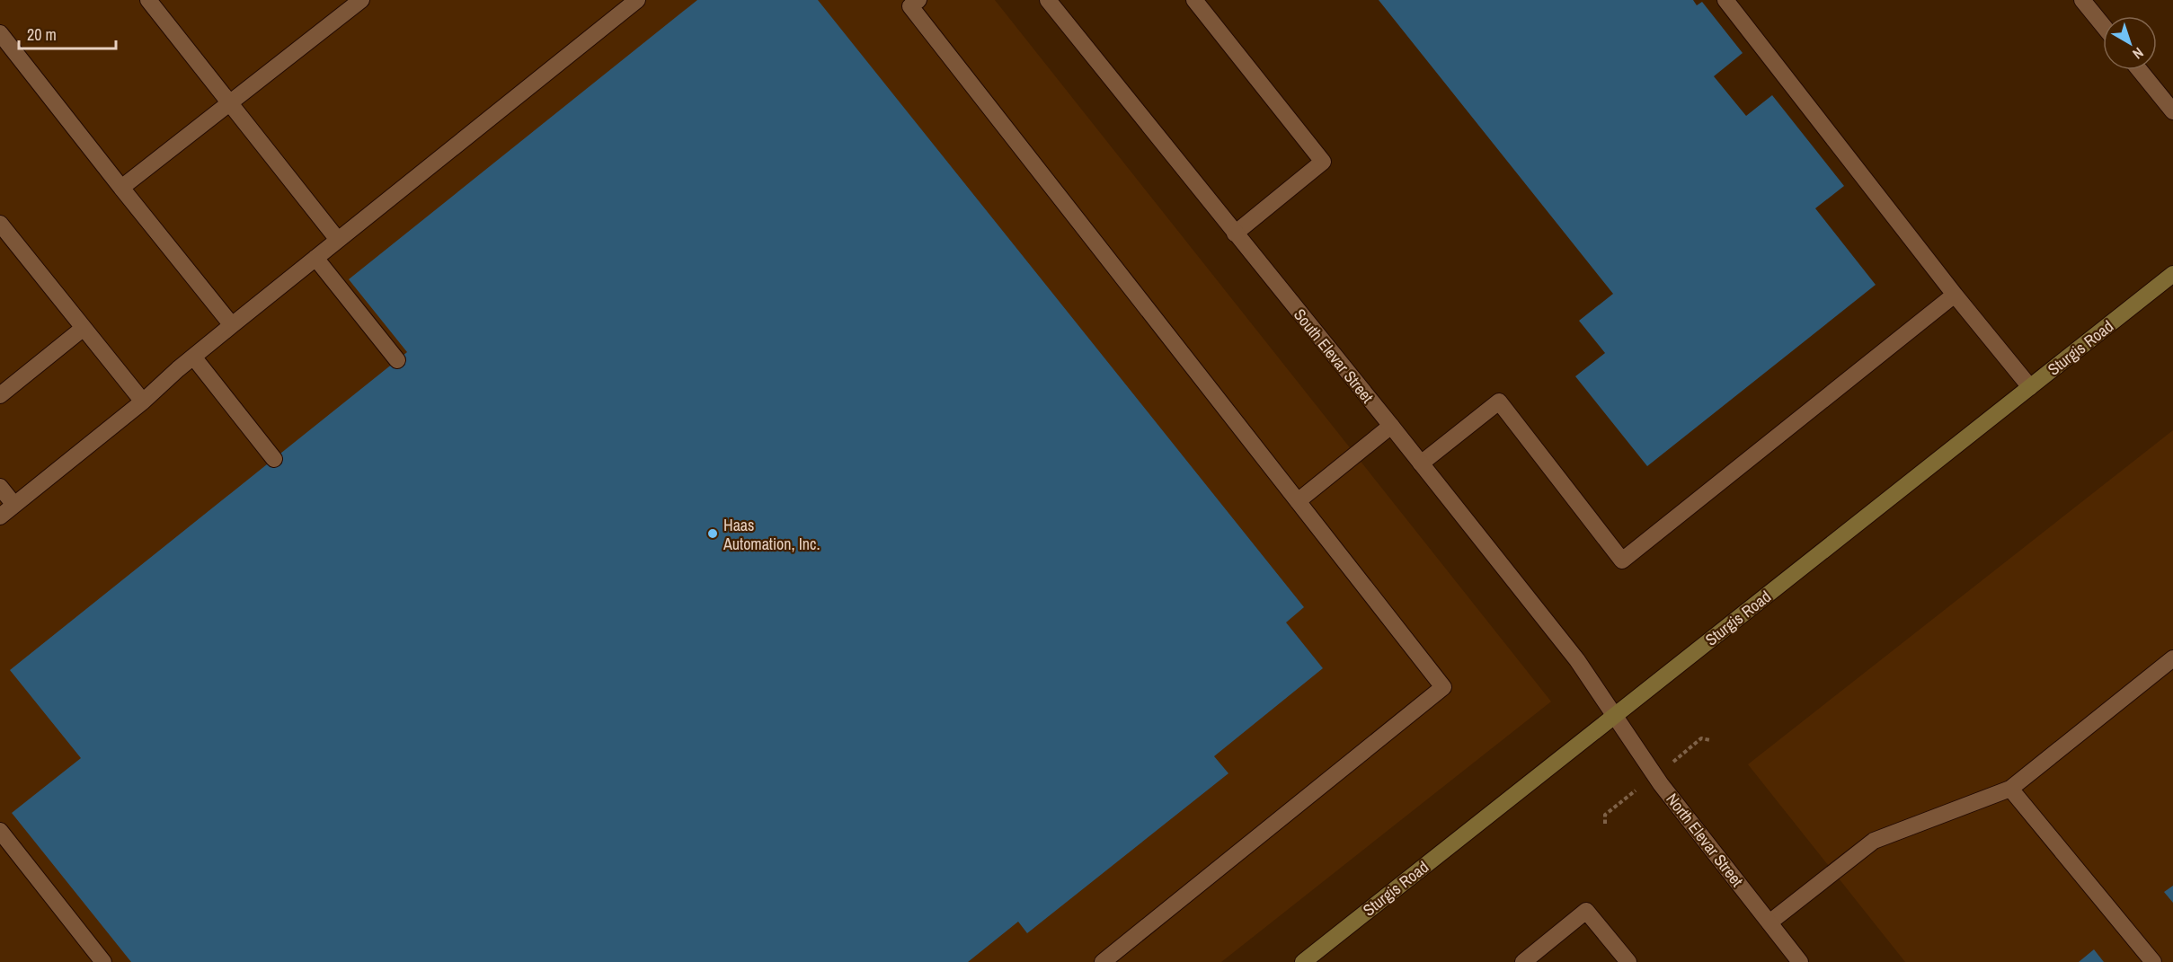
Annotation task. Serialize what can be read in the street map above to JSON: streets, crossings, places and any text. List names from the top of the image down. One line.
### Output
{"streets":{"street":["Sturgis Road","South Elevar Street","North Elevar Street"]},"crossings":[["Sturgis Road","South Elevar Street"],["Sturgis Road","North Elevar Street"],["South Elevar Street","North Elevar Street"]],"places":["Haas Automation, Inc."],"scale_bar":"20 m","north":"bottom right"}
